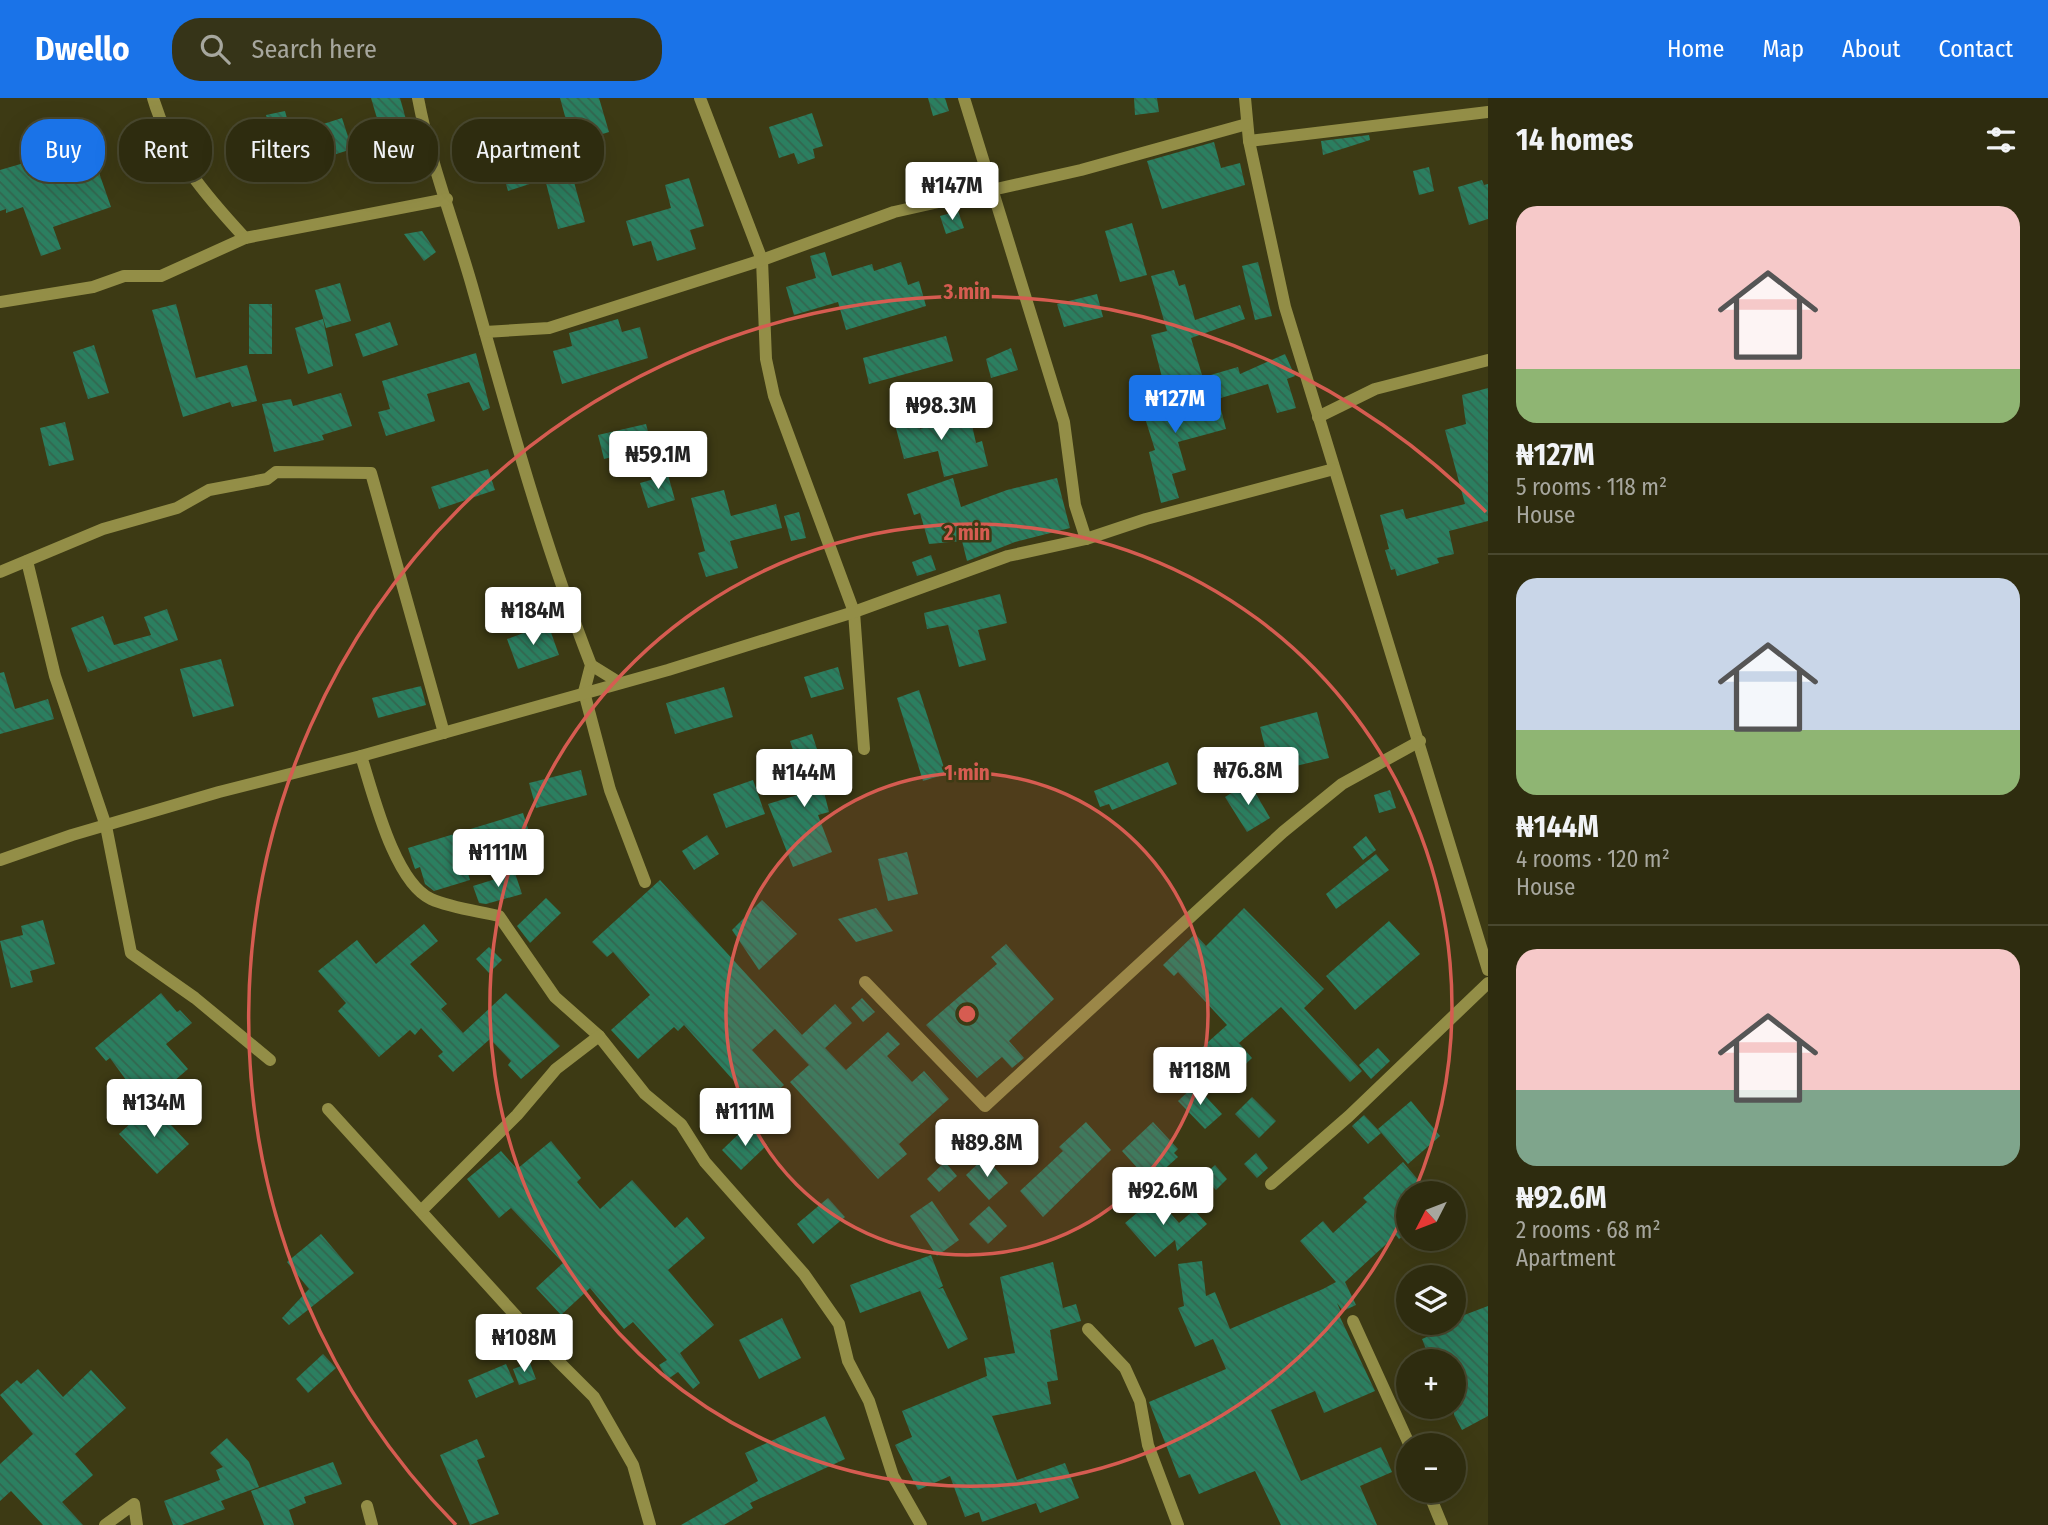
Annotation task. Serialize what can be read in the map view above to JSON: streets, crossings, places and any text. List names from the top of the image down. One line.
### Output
{"north":"bottom left","page":{"header":"Dwello","search":"Search here","nav":["Home","Map","About","Contact"],"heading":"14 homes","chip":["Buy","Rent","Filters","New","Apartment"],"price":["₦147M","₦127M","₦98.3M","₦59.1M","₦184M","₦76.8M","₦144M","₦111M","₦118M","₦134M","₦111M","₦89.8M","₦92.6M","₦108M"],"list":[{"name":"₦127M","note":"5 rooms · 118 m² · House"},{"name":"₦144M","note":"4 rooms · 120 m² · House"},{"name":"₦92.6M","note":"2 rooms · 68 m² · Apartment"}],"map_buttons":["+","−"]},"rings":["3 min","2 min","1 min"]}
